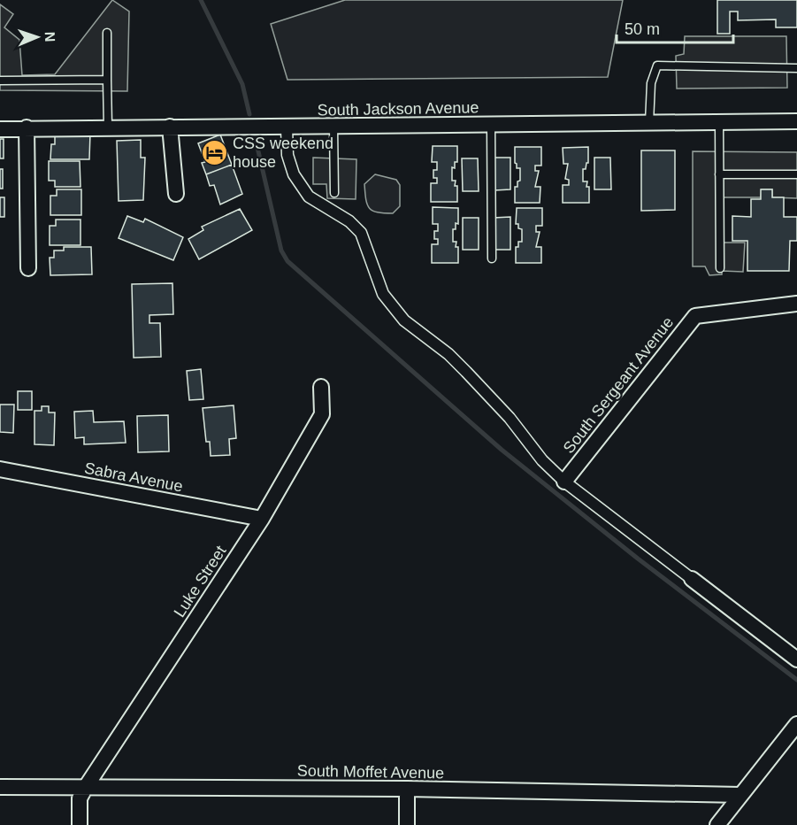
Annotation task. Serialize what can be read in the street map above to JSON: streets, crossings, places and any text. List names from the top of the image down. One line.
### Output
{"streets":{"street":["South Jackson Avenue","South Sergeant Avenue","Sabra Avenue","Luke Street","South Moffet Avenue"]},"crossings":[["Sabra Avenue","Luke Street"],["Luke Street","South Moffet Avenue"]],"places":{"hotel":["CSS weekend house"]},"scale_bar":"50 m","north":"right"}
